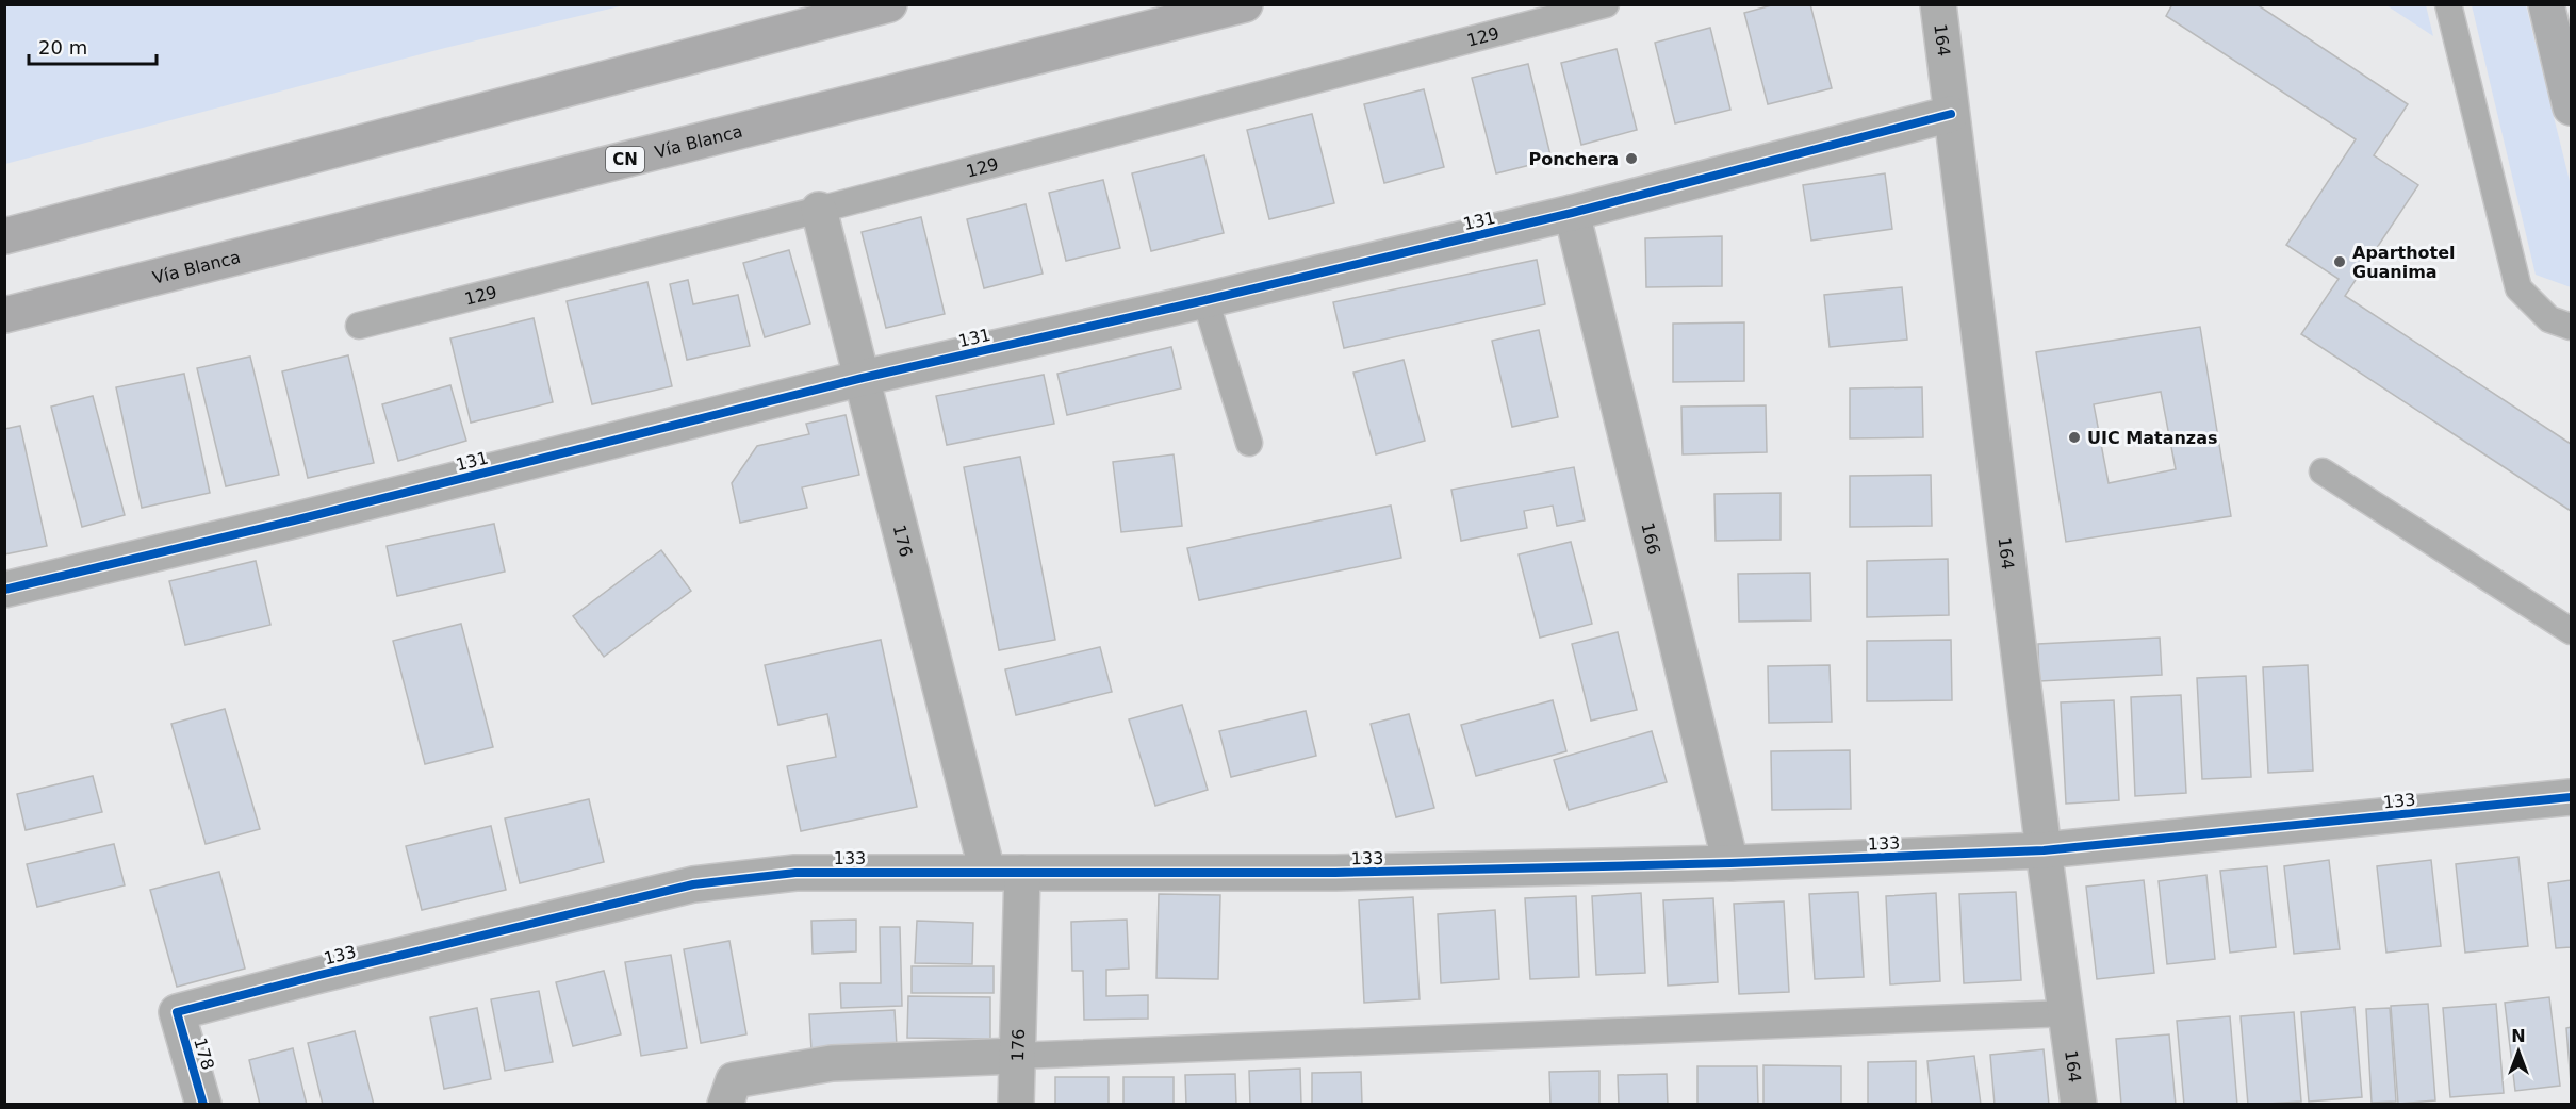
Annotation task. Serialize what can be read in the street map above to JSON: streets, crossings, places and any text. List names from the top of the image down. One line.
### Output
{"streets":{"highway":["Vía Blanca","CN"],"street":["164","131","166","176","133","178"],"lane":["129"]},"crossings":[["129","176"],["164","131"],["164","133"],["131","166"],["131","176"],["166","133"],["176","133"],["133","178"]],"places":["Ponchera","Aparthotel Guanima","UIC Matanzas"],"scale_bar":"20 m","north":"top"}
